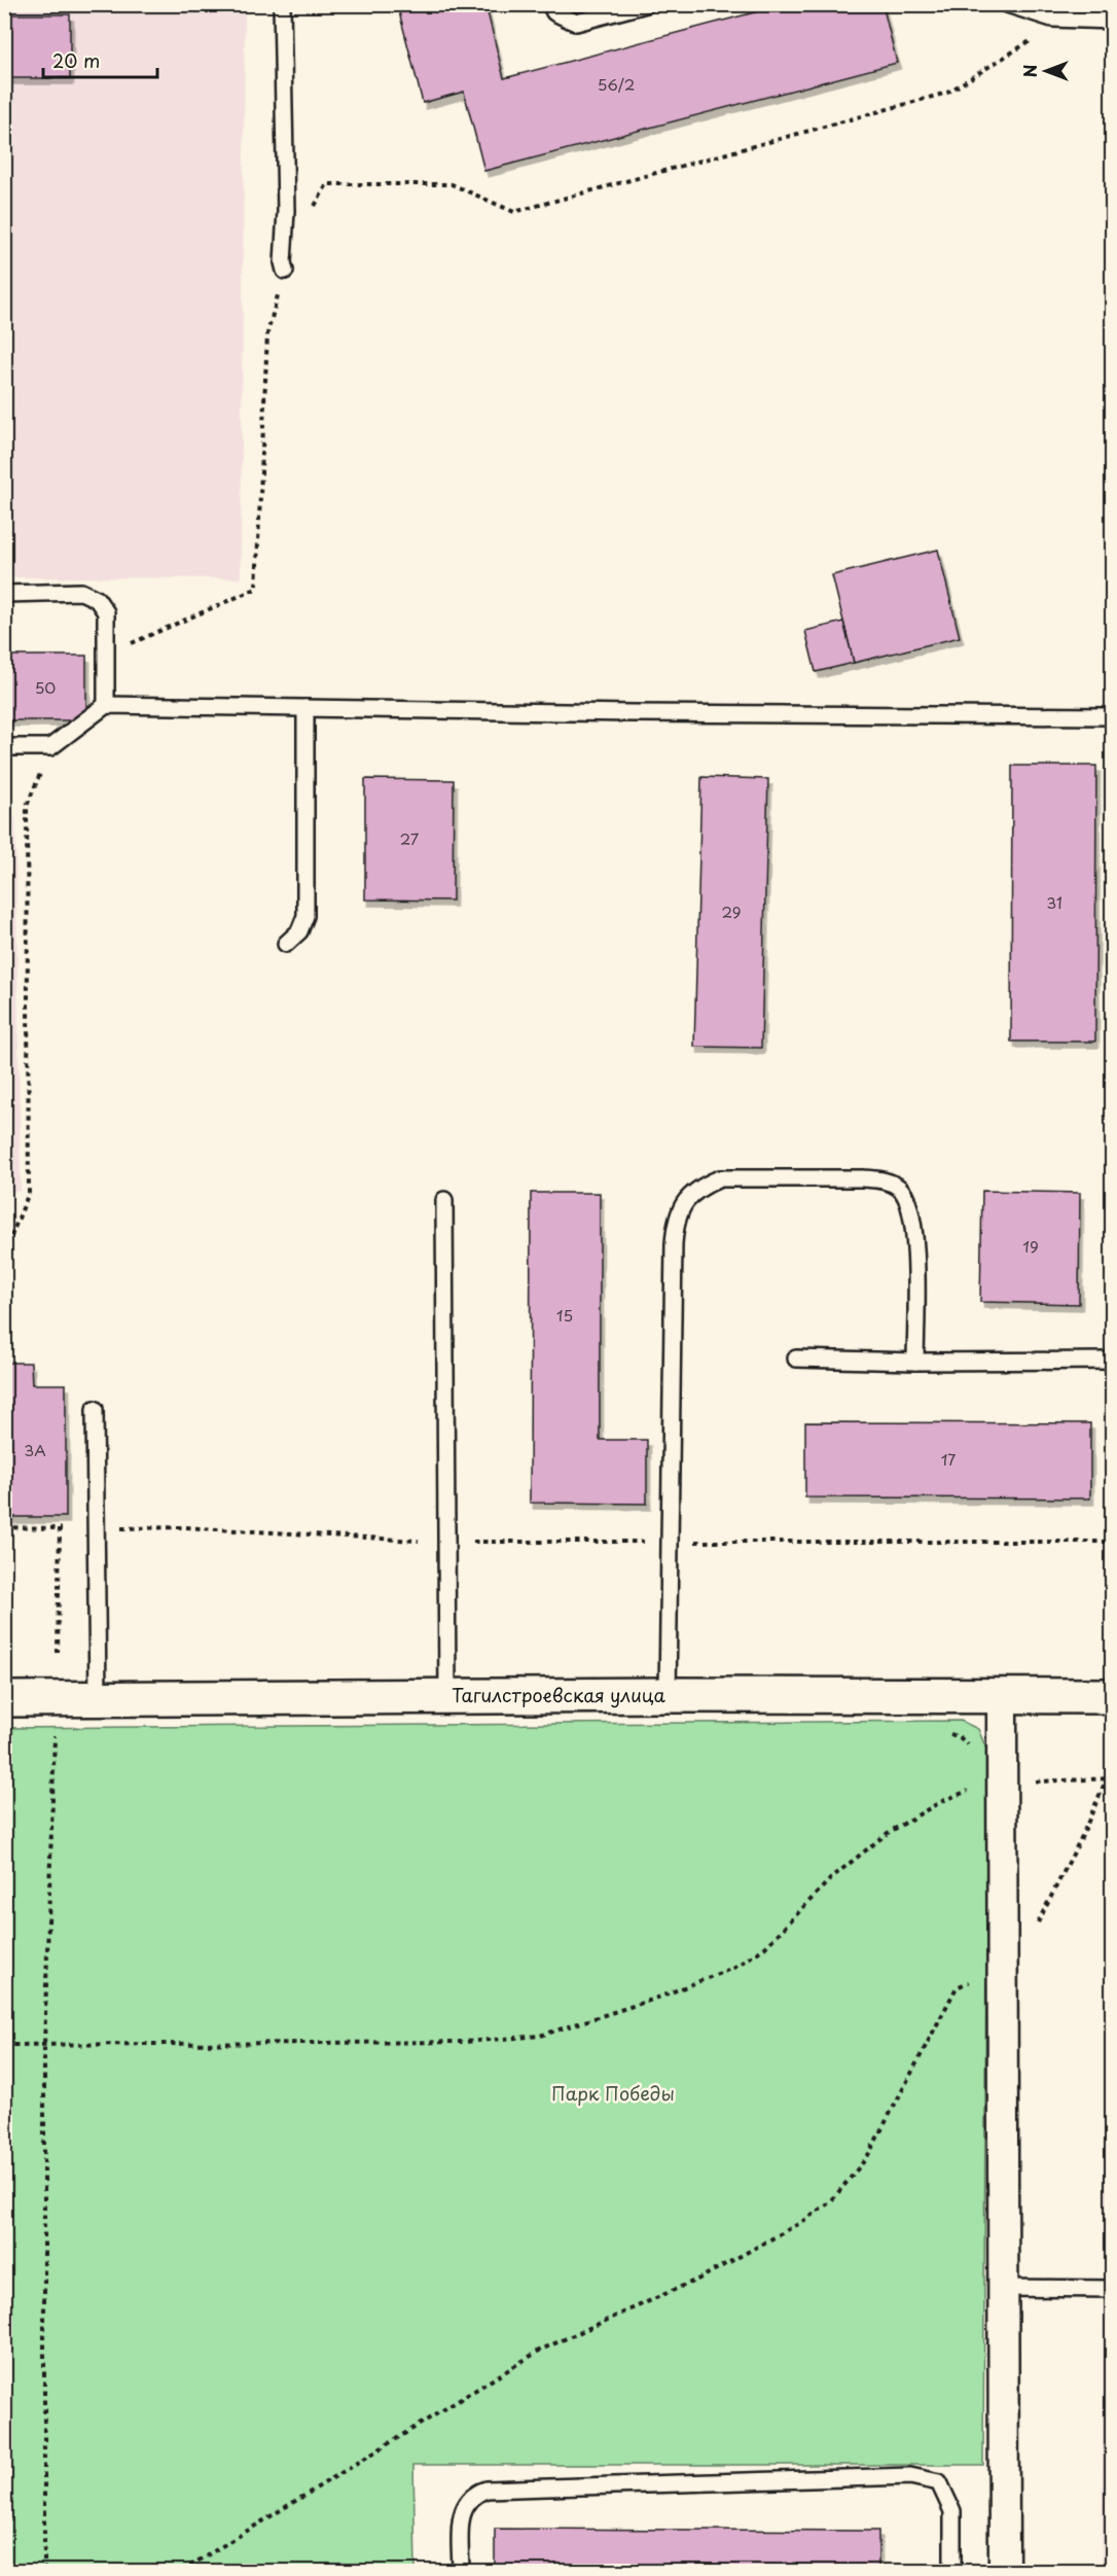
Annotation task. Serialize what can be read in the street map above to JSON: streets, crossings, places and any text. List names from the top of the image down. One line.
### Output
{"streets":{"street":["Тагилстроевская улица"]},"parks":["Парк Победы"],"house_numbers":["56/2","50","27","31","29","19","15","3А","17"],"scale_bar":"20 m","north":"left"}
